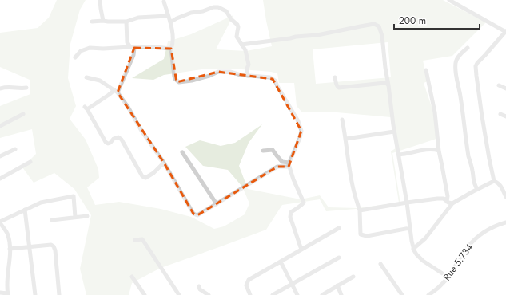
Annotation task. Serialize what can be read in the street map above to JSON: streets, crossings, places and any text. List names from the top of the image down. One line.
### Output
{"streets":{"street":["Rue 5.734"]},"scale_bar":"200 m"}
